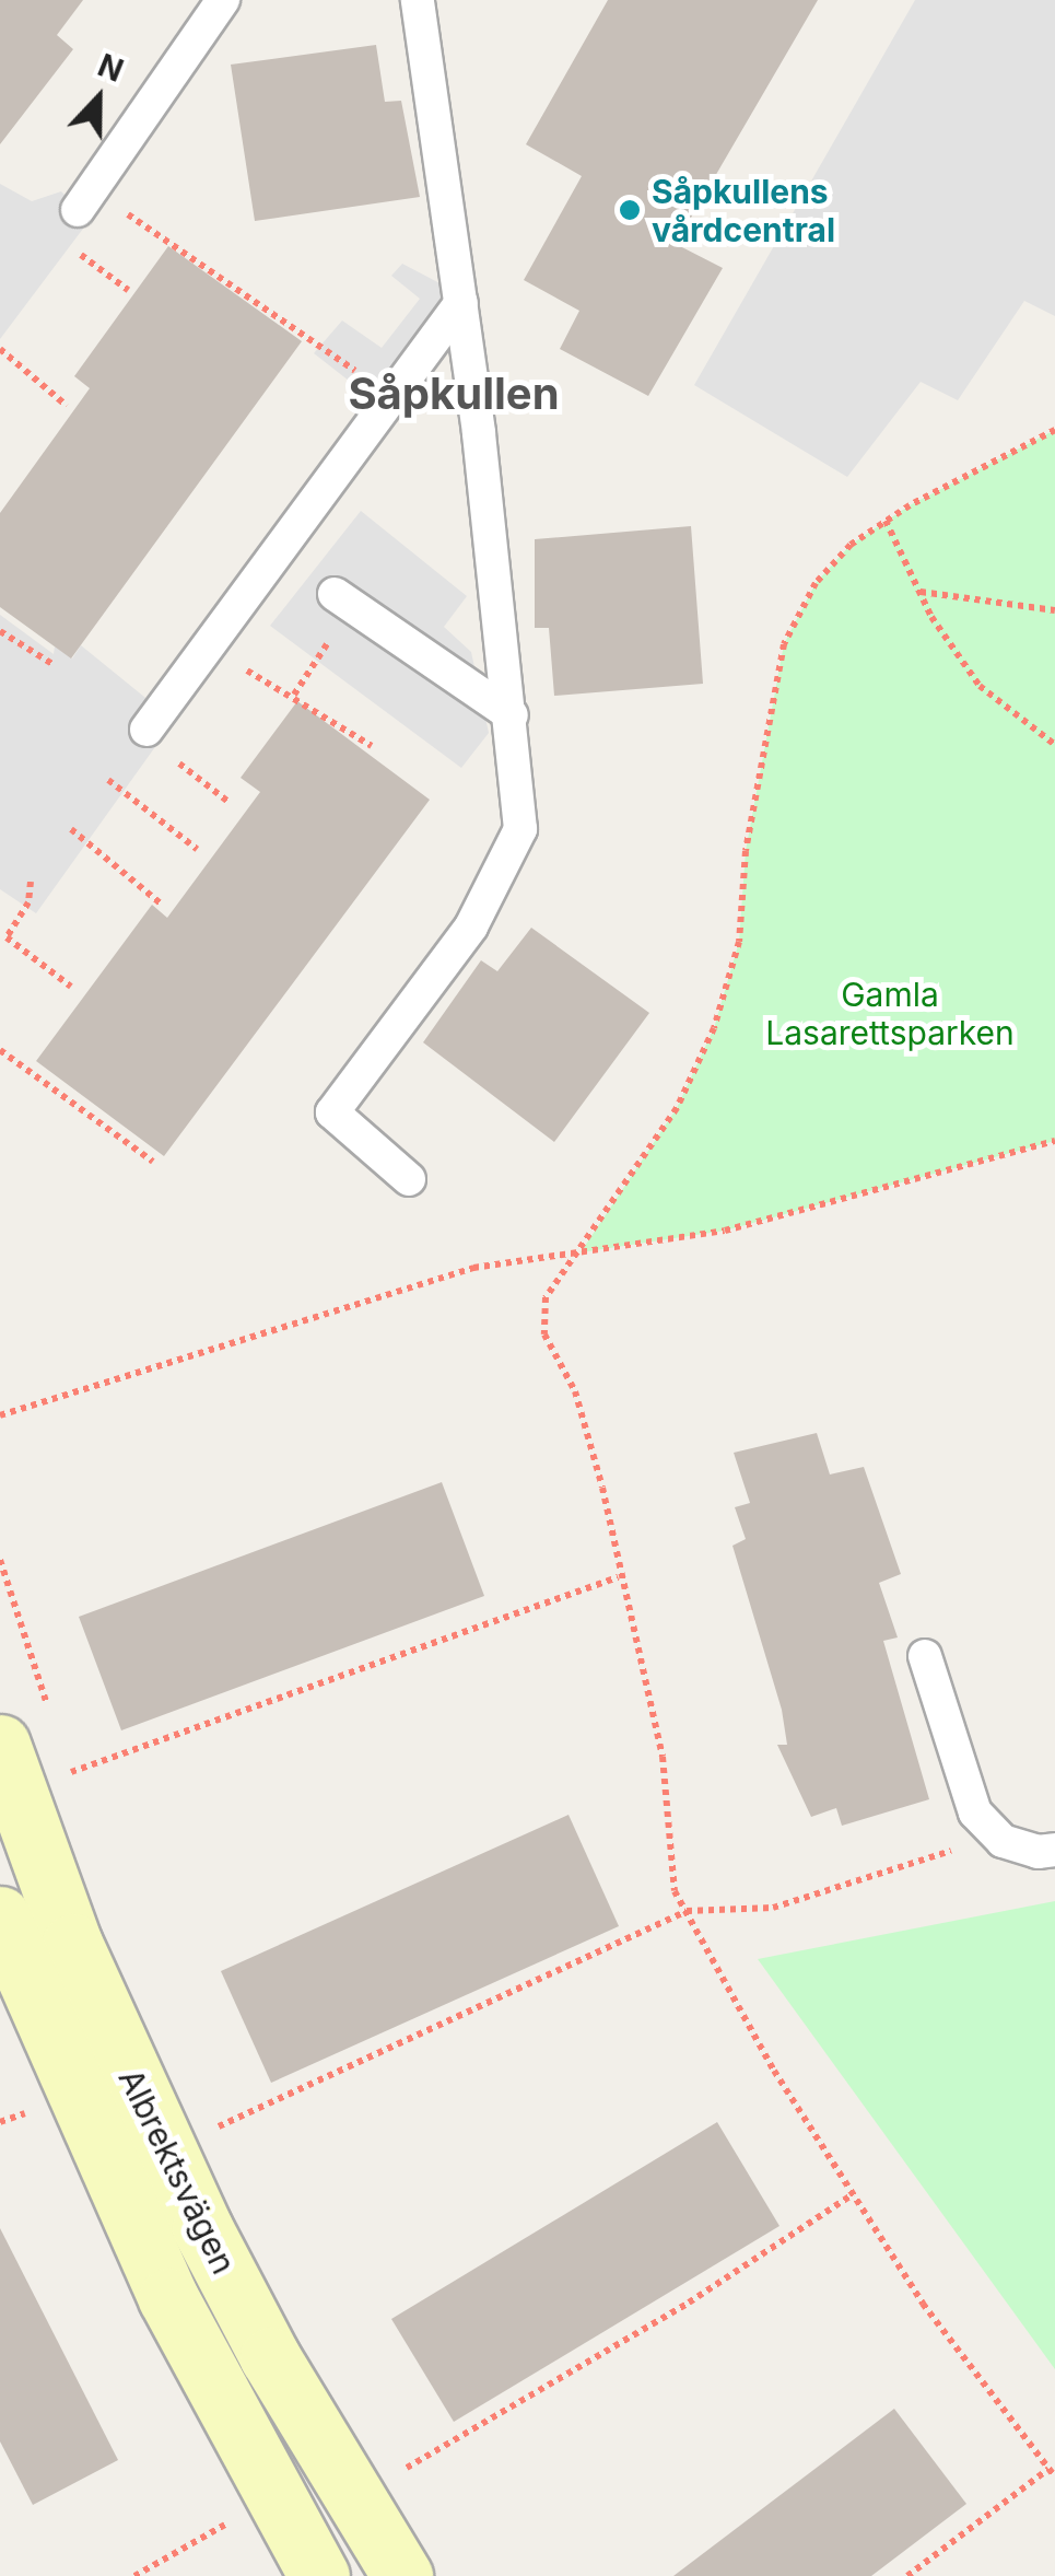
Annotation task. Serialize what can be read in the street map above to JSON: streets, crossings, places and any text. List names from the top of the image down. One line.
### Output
{"streets":{"main road":["Albrektsvägen"]},"districts":["Såpkullen"],"parks":["Gamla Lasarettsparken"],"places":["Såpkullens vårdcentral"],"north":"top"}
